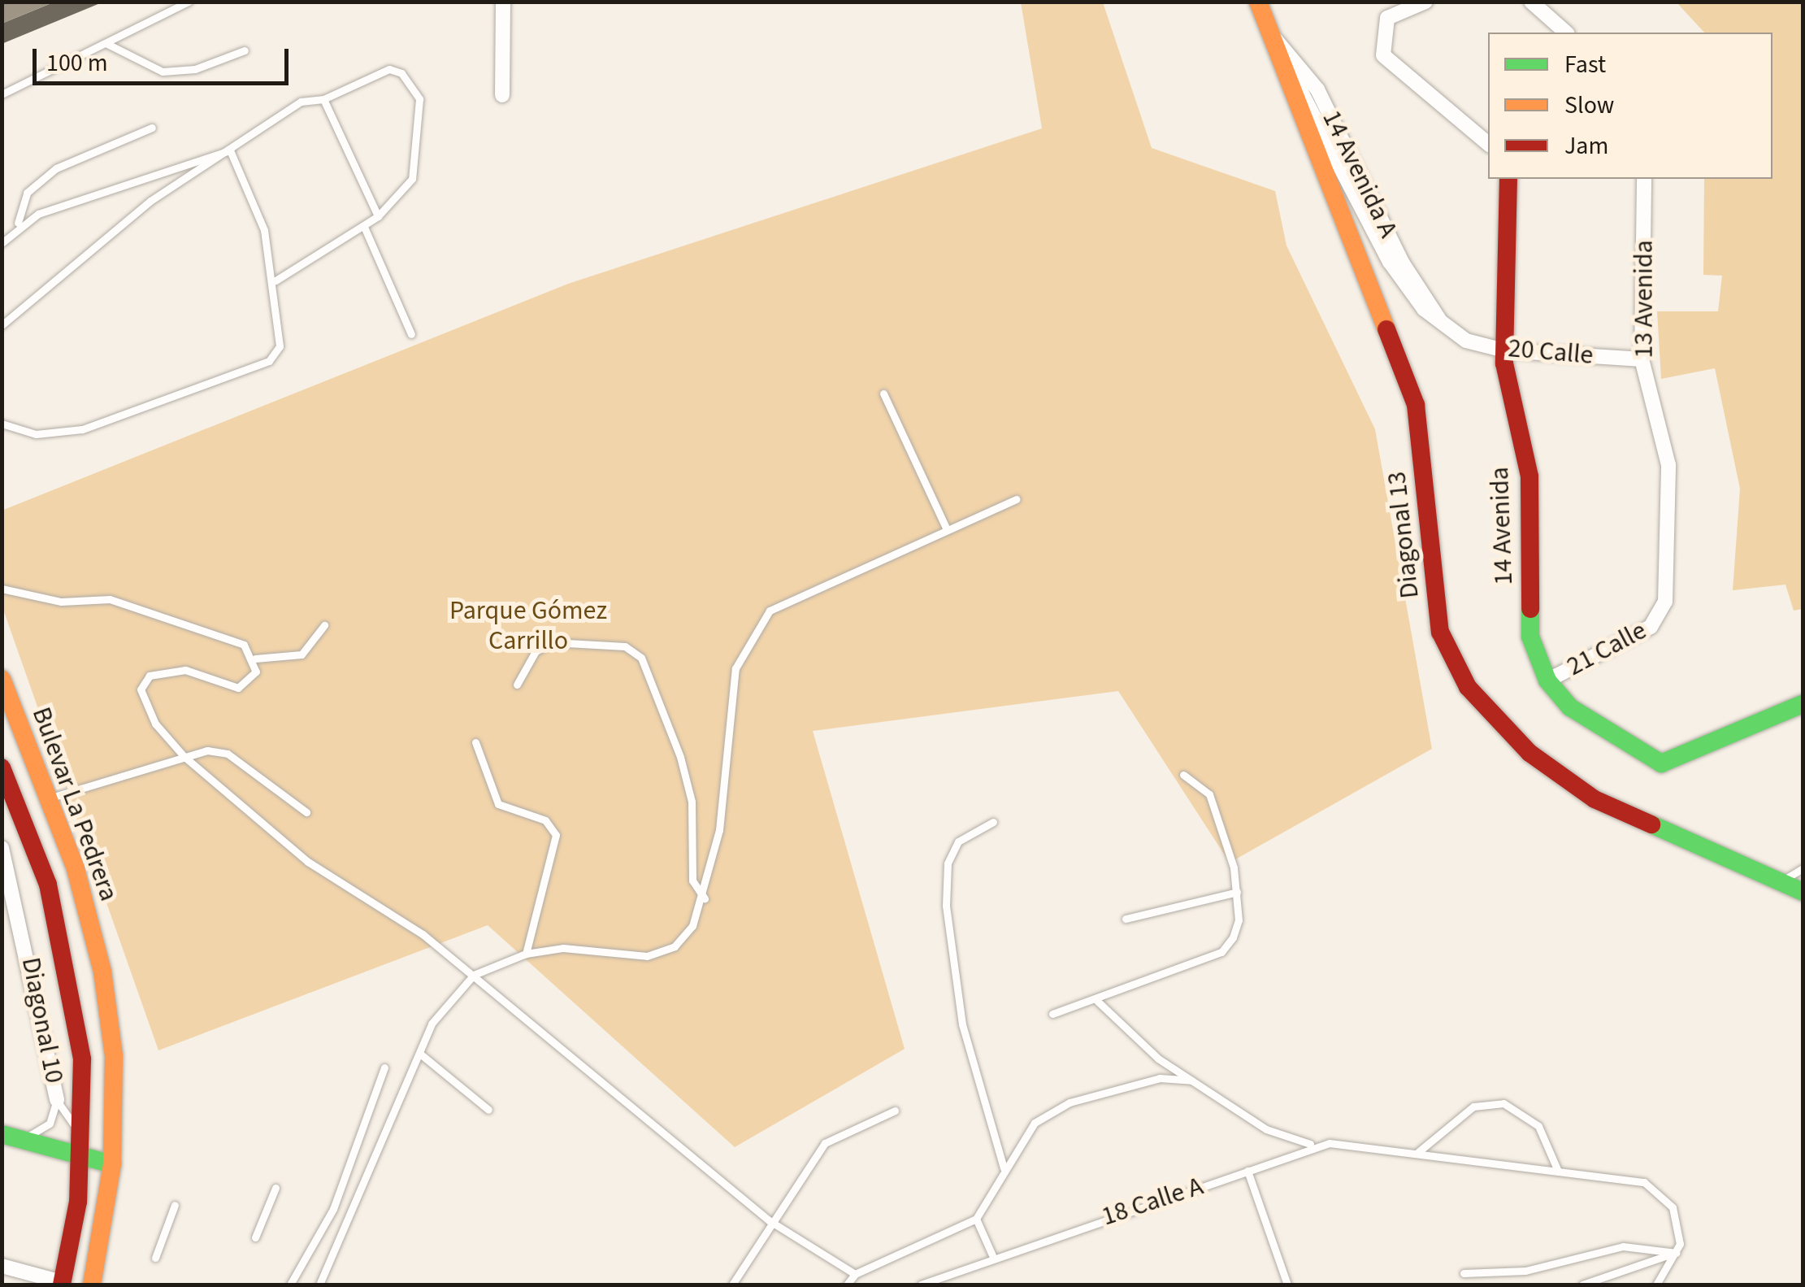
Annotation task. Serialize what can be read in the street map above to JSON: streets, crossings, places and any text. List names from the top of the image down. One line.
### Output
{"streets":{"street":["14 Avenida A","13 Avenida","20 Calle","14 Avenida","Diagonal 13","21 Calle","Bulevar La Pedrera","Diagonal 10"],"lane":["18 Calle A"]},"crossings":[["14 Avenida A","20 Calle"],["14 Avenida A","Diagonal 13"],["13 Avenida","20 Calle"],["13 Avenida","21 Calle"],["20 Calle","14 Avenida"],["14 Avenida","21 Calle"]],"parks":["Parque Gómez Carrillo"],"legend":["Fast","Slow","Jam"],"scale_bar":"100 m"}
